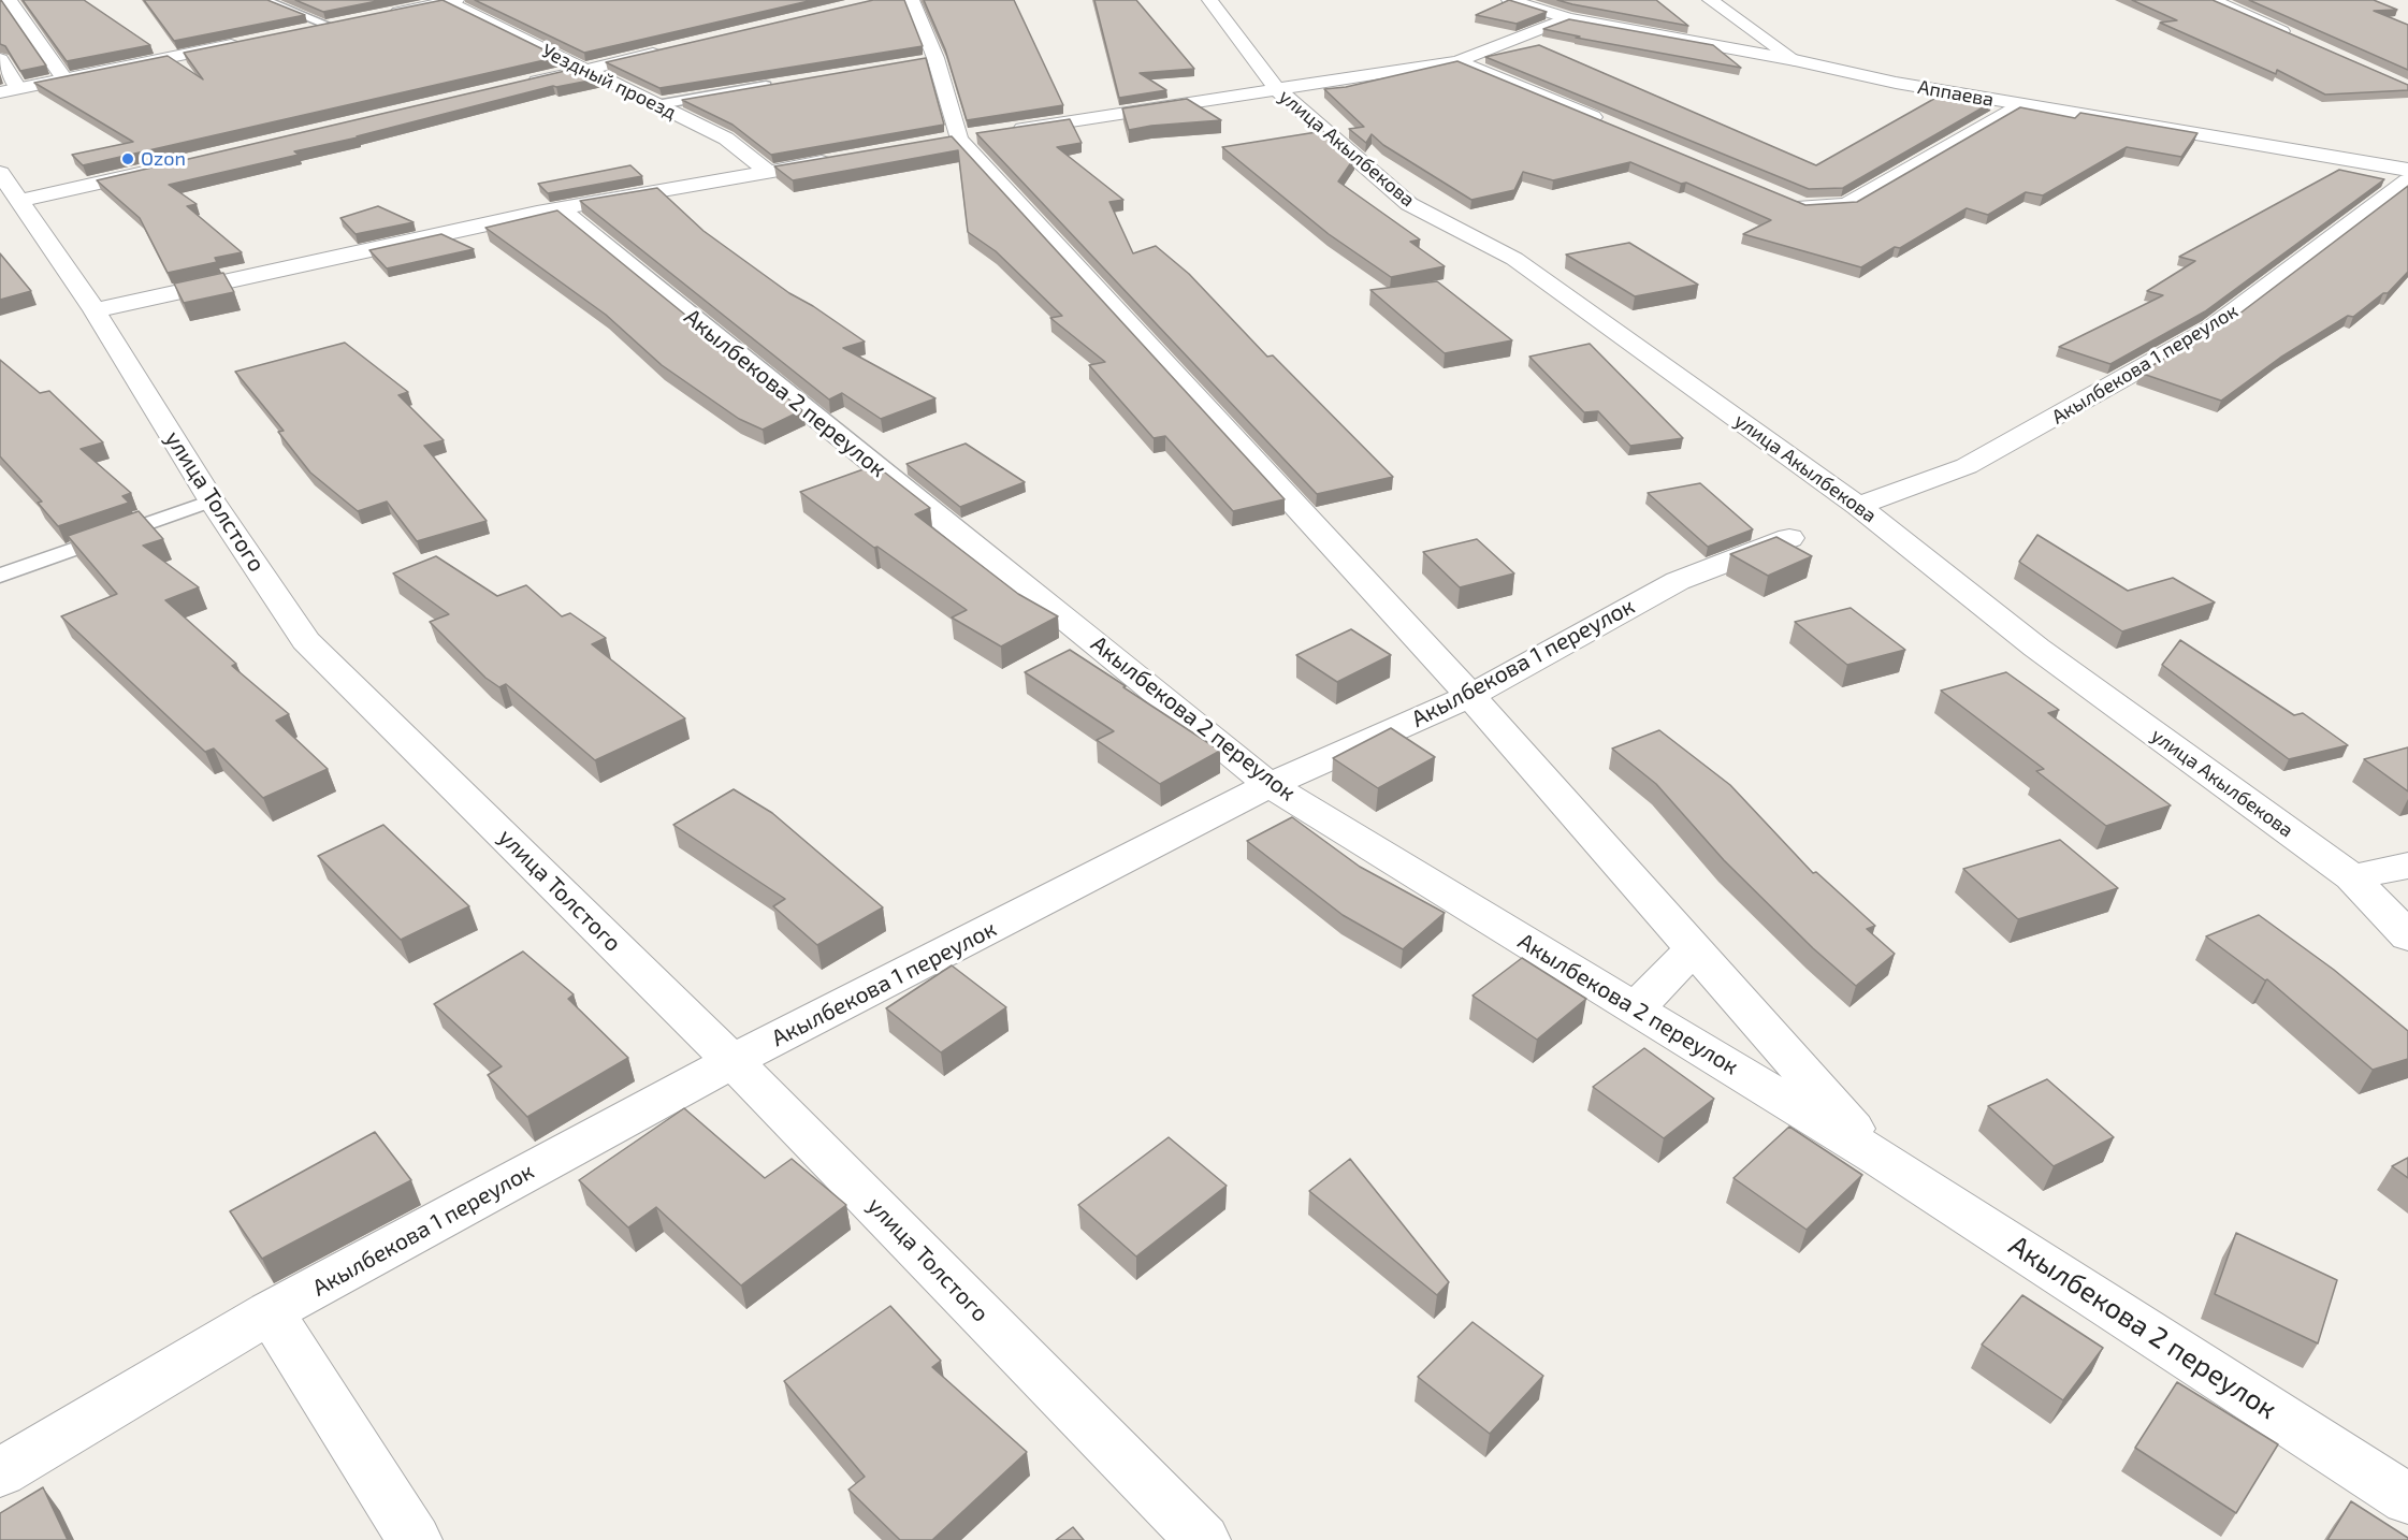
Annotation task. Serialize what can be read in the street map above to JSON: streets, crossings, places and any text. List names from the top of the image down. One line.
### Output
{"streets":{"street":["Уездный проезд","Аппаева","улица Акылбекова","Акылбекова 1 переулок","Акылбекова 2 переулок","улица Толстого"]},"crossings":[["улица Акылбекова","Акылбекова 1 переулок"],["Акылбекова 1 переулок","Акылбекова 2 переулок"],["Акылбекова 1 переулок","улица Толстого"]],"places":["Ozon"]}
